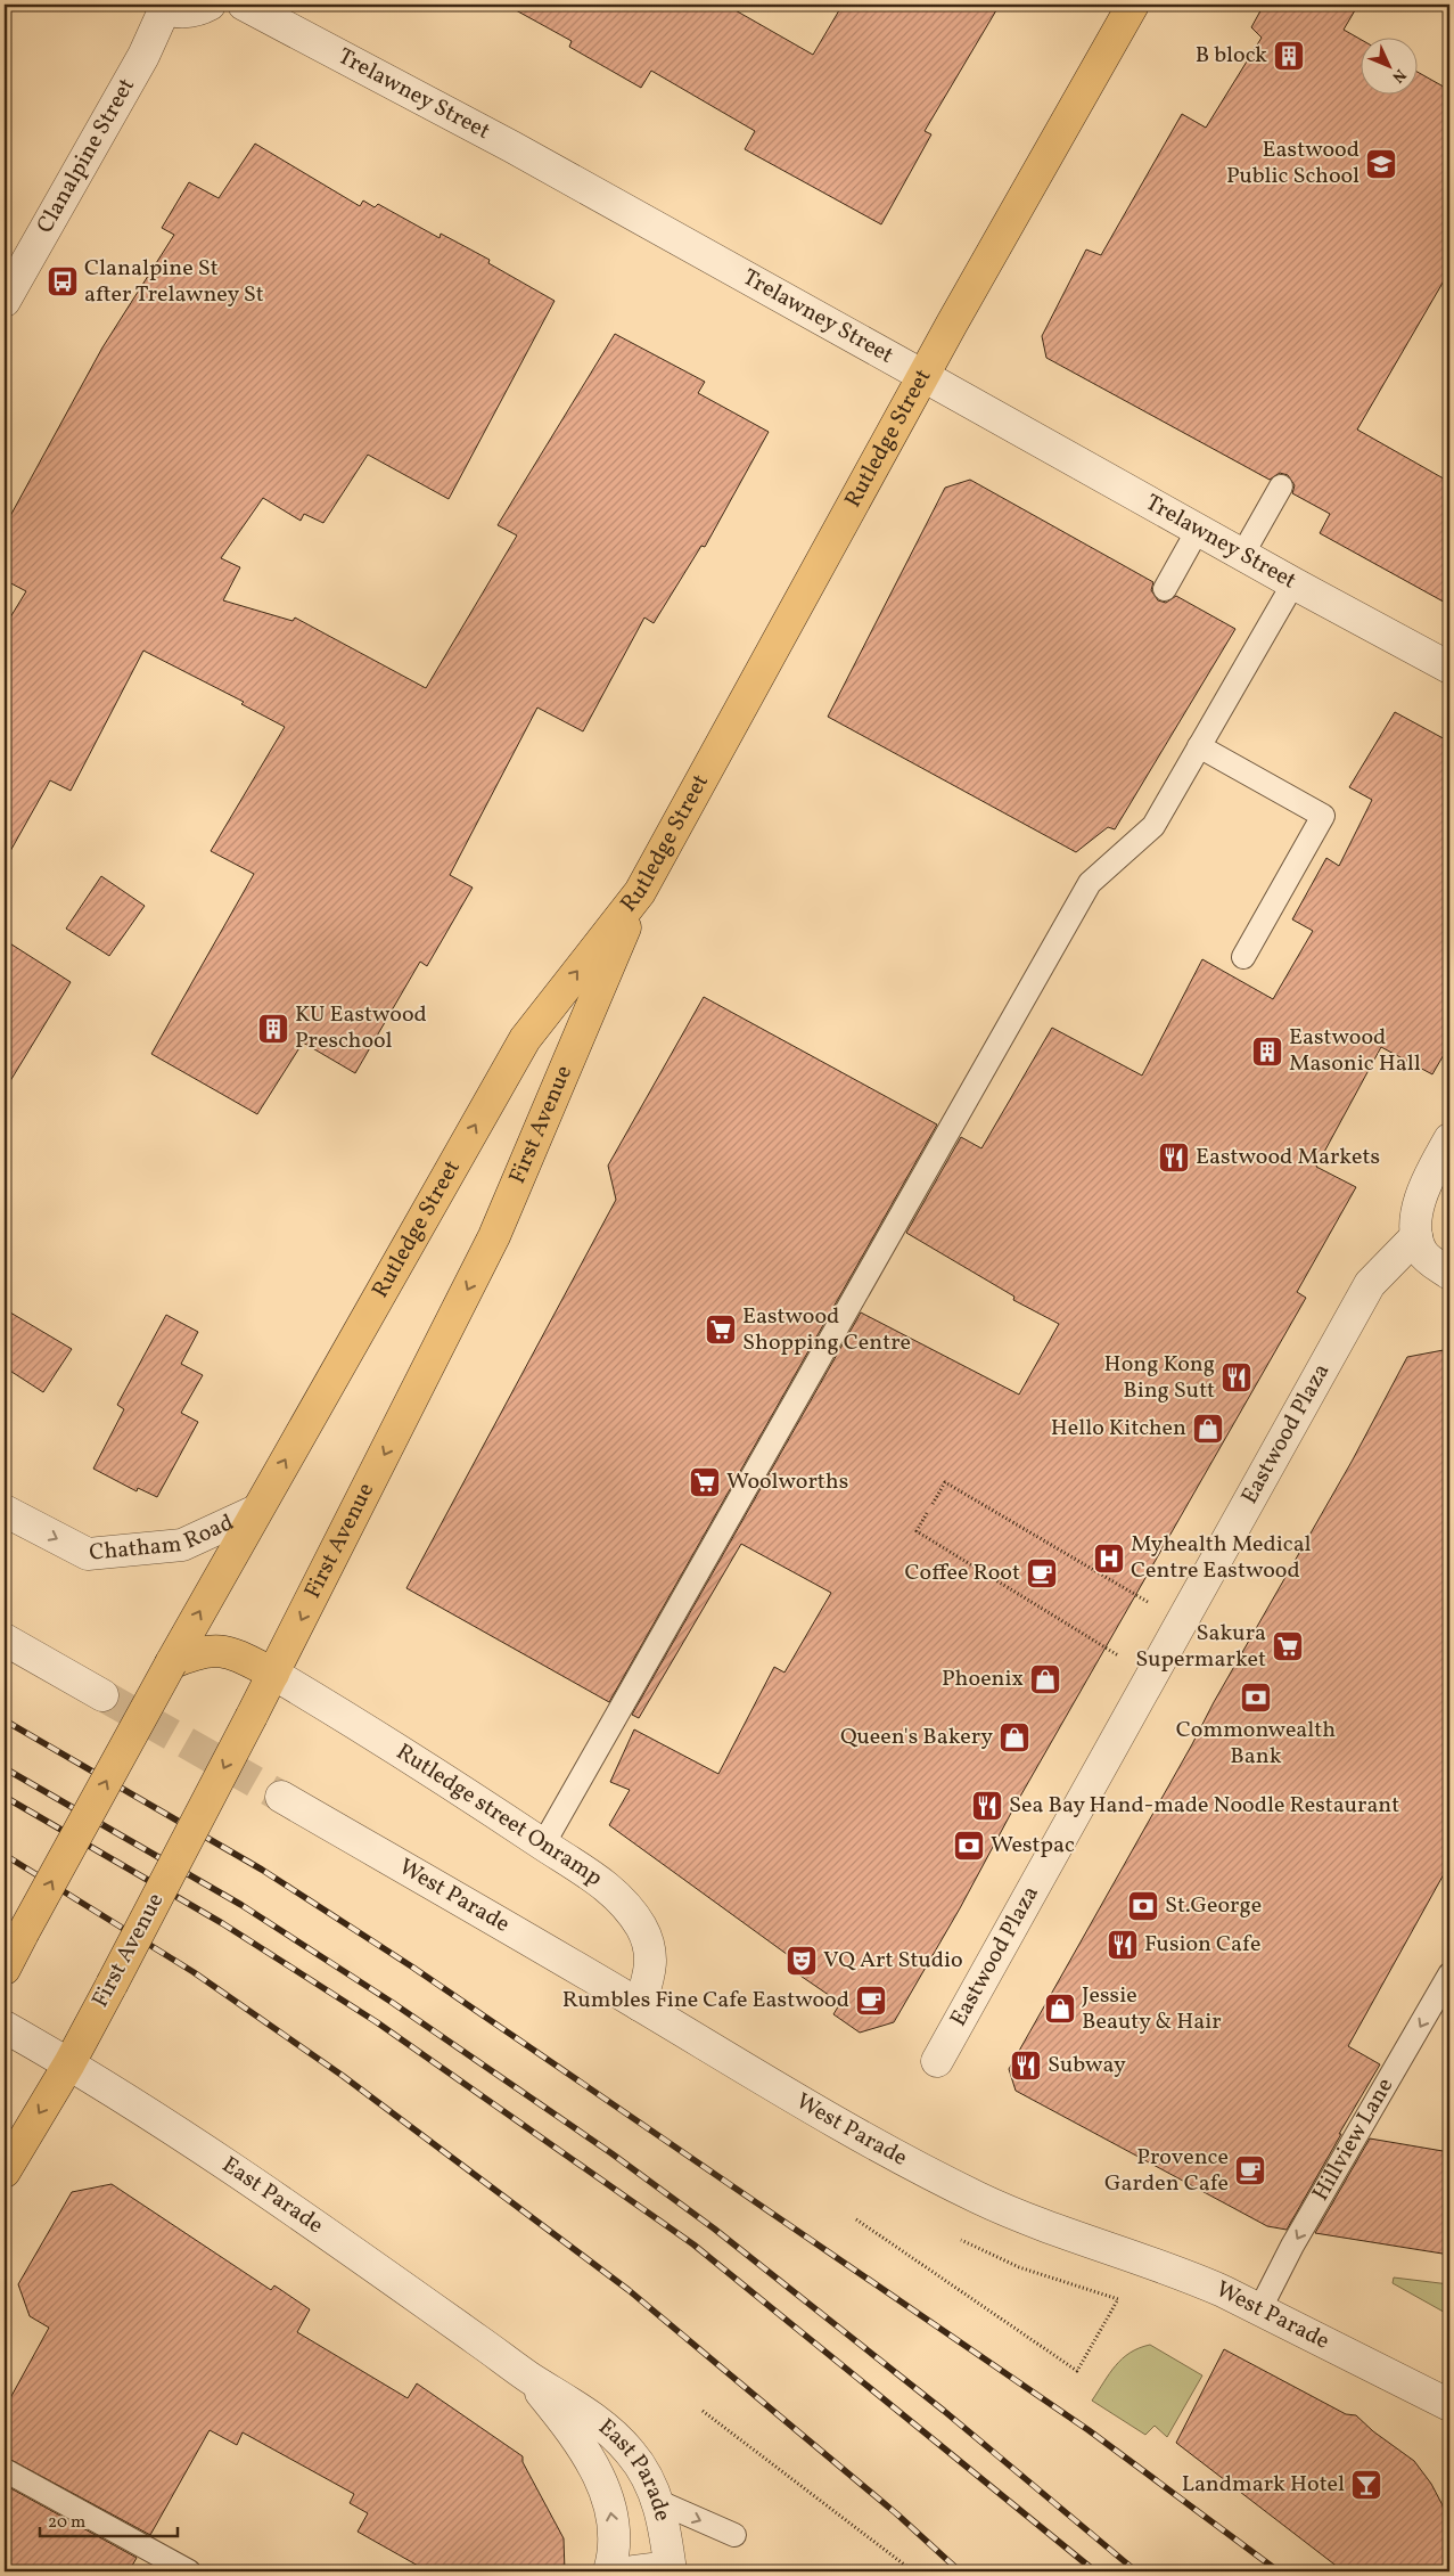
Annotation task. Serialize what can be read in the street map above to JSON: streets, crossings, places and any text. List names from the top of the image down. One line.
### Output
{"streets":{"main road":["Rutledge Street","First Avenue"],"street":["Trelawney Street","Clanalpine Street","Eastwood Plaza","Chatham Road","Rutledge street Onramp","West Parade","East Parade"],"lane":["Hillview Lane"]},"crossings":[["Trelawney Street","Rutledge Street"],["Rutledge Street","First Avenue"],["Rutledge Street","Chatham Road"],["First Avenue","Rutledge street Onramp"],["First Avenue","East Parade"],["Rutledge street Onramp","West Parade"],["West Parade","Hillview Lane"]],"one_way":["Rutledge Street","First Avenue","Chatham Road","Hillview Lane"],"places":{"building":["B block","KU Eastwood Preschool","Eastwood Masonic Hall"],"school or university":["Eastwood Public School"],"bus stop":["Clanalpine St after Trelawney St"],"restaurant":["Eastwood Markets","Hong Kong Bing Sutt","Sea Bay Hand-made Noodle Restaurant","Fusion Cafe","Subway"],"supermarket":["Eastwood Shopping Centre","Woolworths","Sakura Supermarket"],"shop":["Hello Kitchen","Phoenix","Queen's Bakery","Jessie Beauty & Hair"],"hospital":["Myhealth Medical Centre Eastwood"],"cafe":["Coffee Root","Rumbles Fine Cafe Eastwood","Provence Garden Cafe"],"bank":["Commonwealth Bank","Westpac","St.George"],"theatre":["VQ Art Studio"],"bar":["Landmark Hotel"]},"scale_bar":"20 m","north":"bottom right"}
